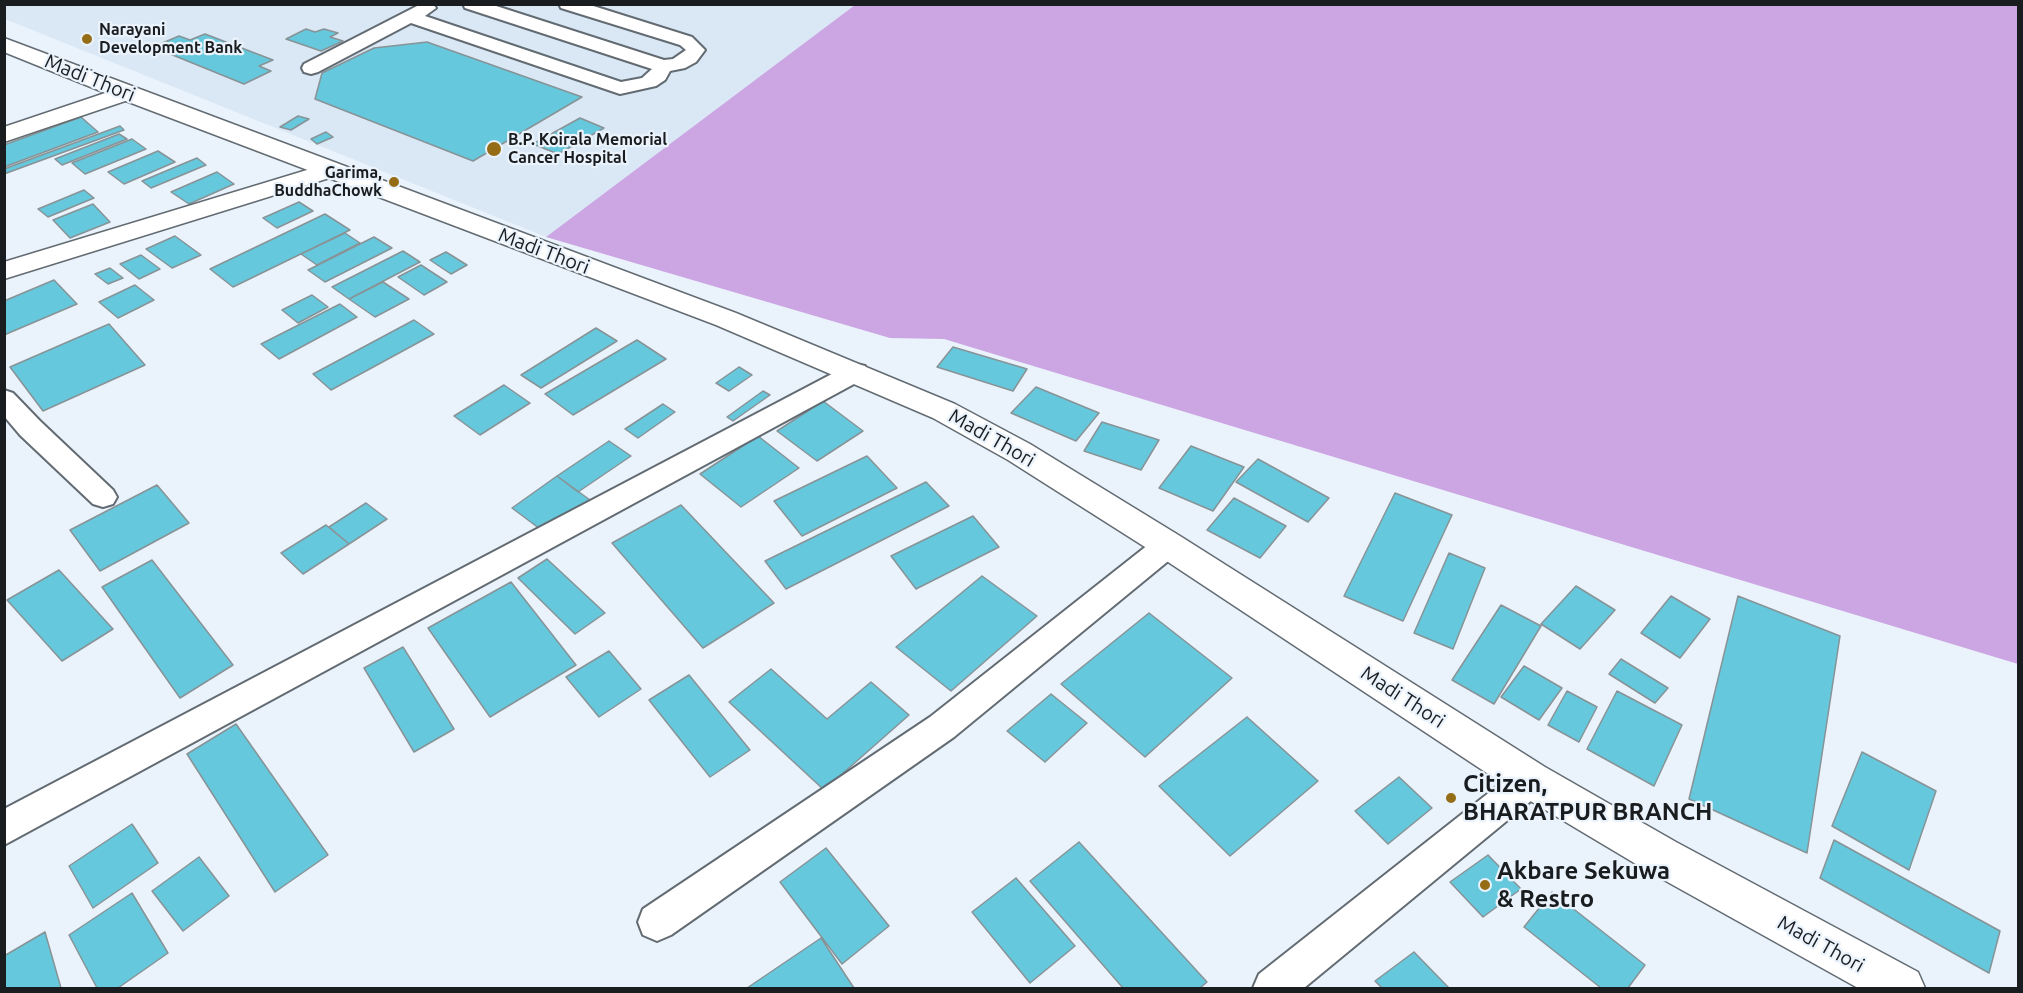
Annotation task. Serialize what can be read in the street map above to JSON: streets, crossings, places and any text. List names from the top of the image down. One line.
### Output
{"streets":{"main road":["Madi Thori"]},"places":["Narayani Development Bank","B.P. Koirala Memorial Cancer Hospital","Garima, BuddhaChowk","Citizen, BHARATPUR BRANCH","Akbare Sekuwa & Restro"]}
